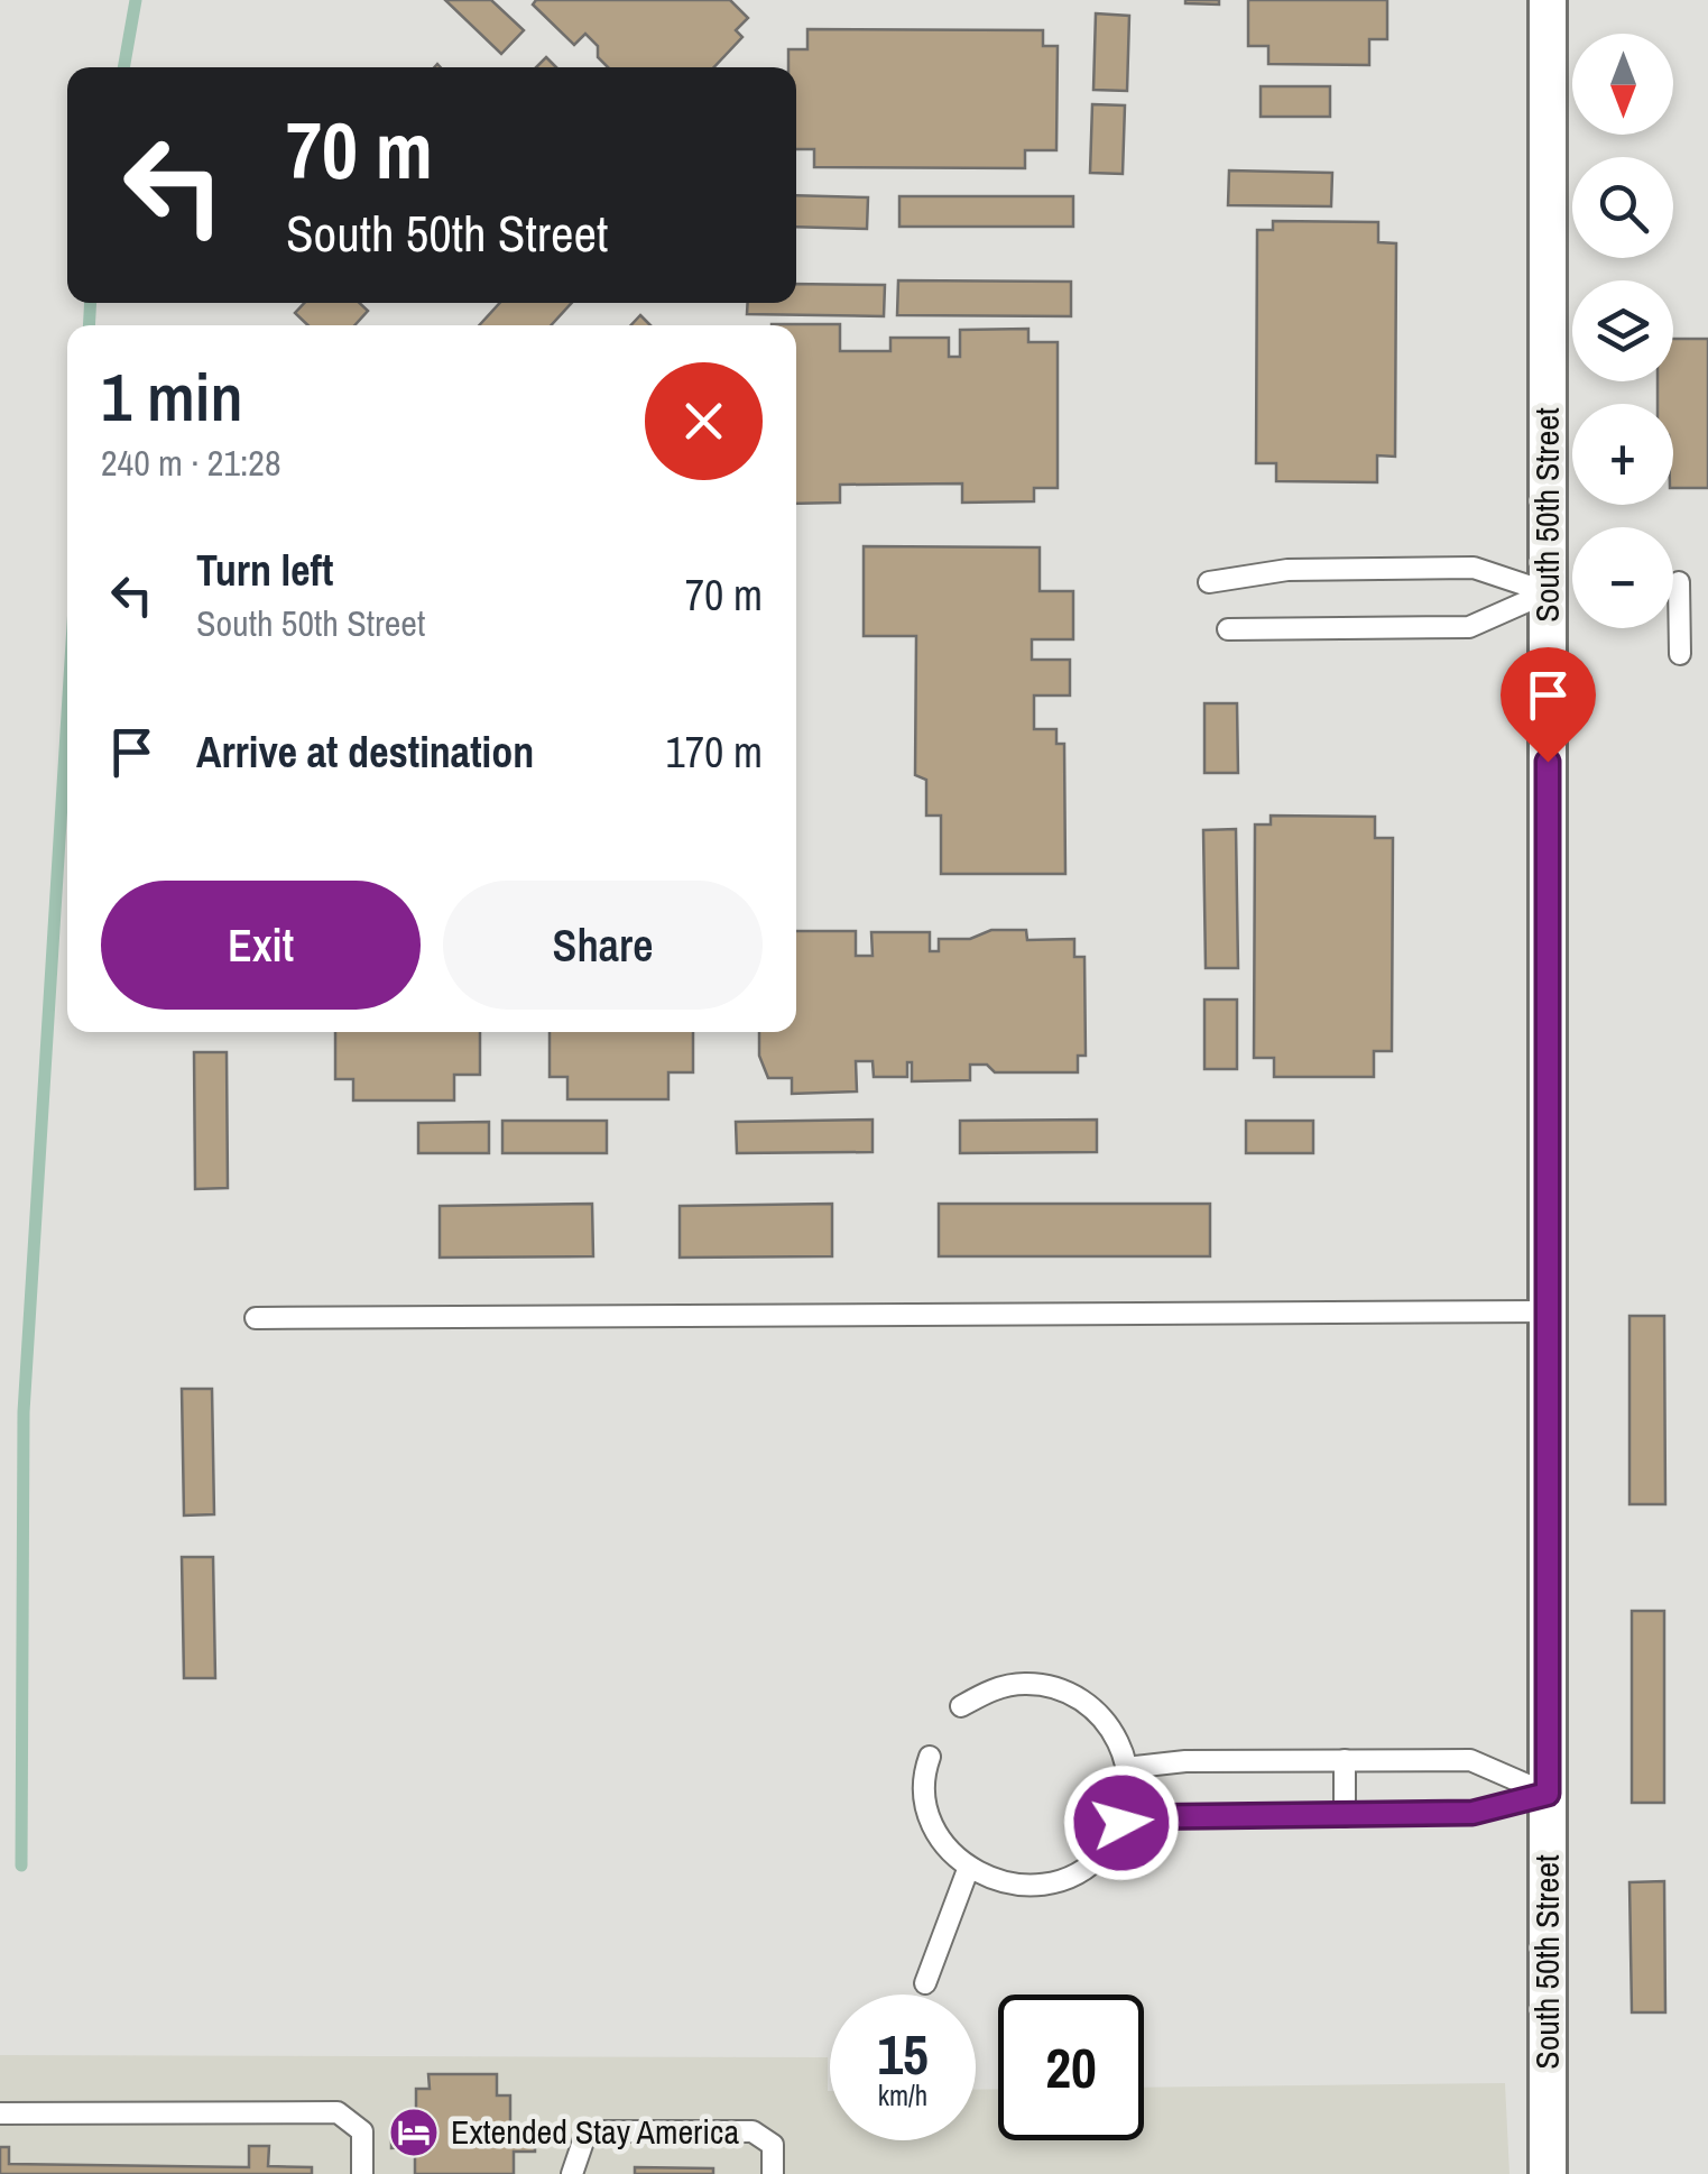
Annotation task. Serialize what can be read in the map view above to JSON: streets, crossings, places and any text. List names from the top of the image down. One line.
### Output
{"streets":{"street":["South 50th Street"]},"places":{"hotel":["Extended Stay America"]},"north":"bottom","page":{"map_buttons":["+","−"],"turn":["70 m","South 50th Street"],"heading":["1 min","240 m · 21:28"],"list":[{"name":"Turn left","note":"South 50th Street","value":"70 m"},{"name":"Arrive at destination","value":"170 m"}],"buttons":["Exit","Share"],"speed":"15 km/h","limit":"20"}}
